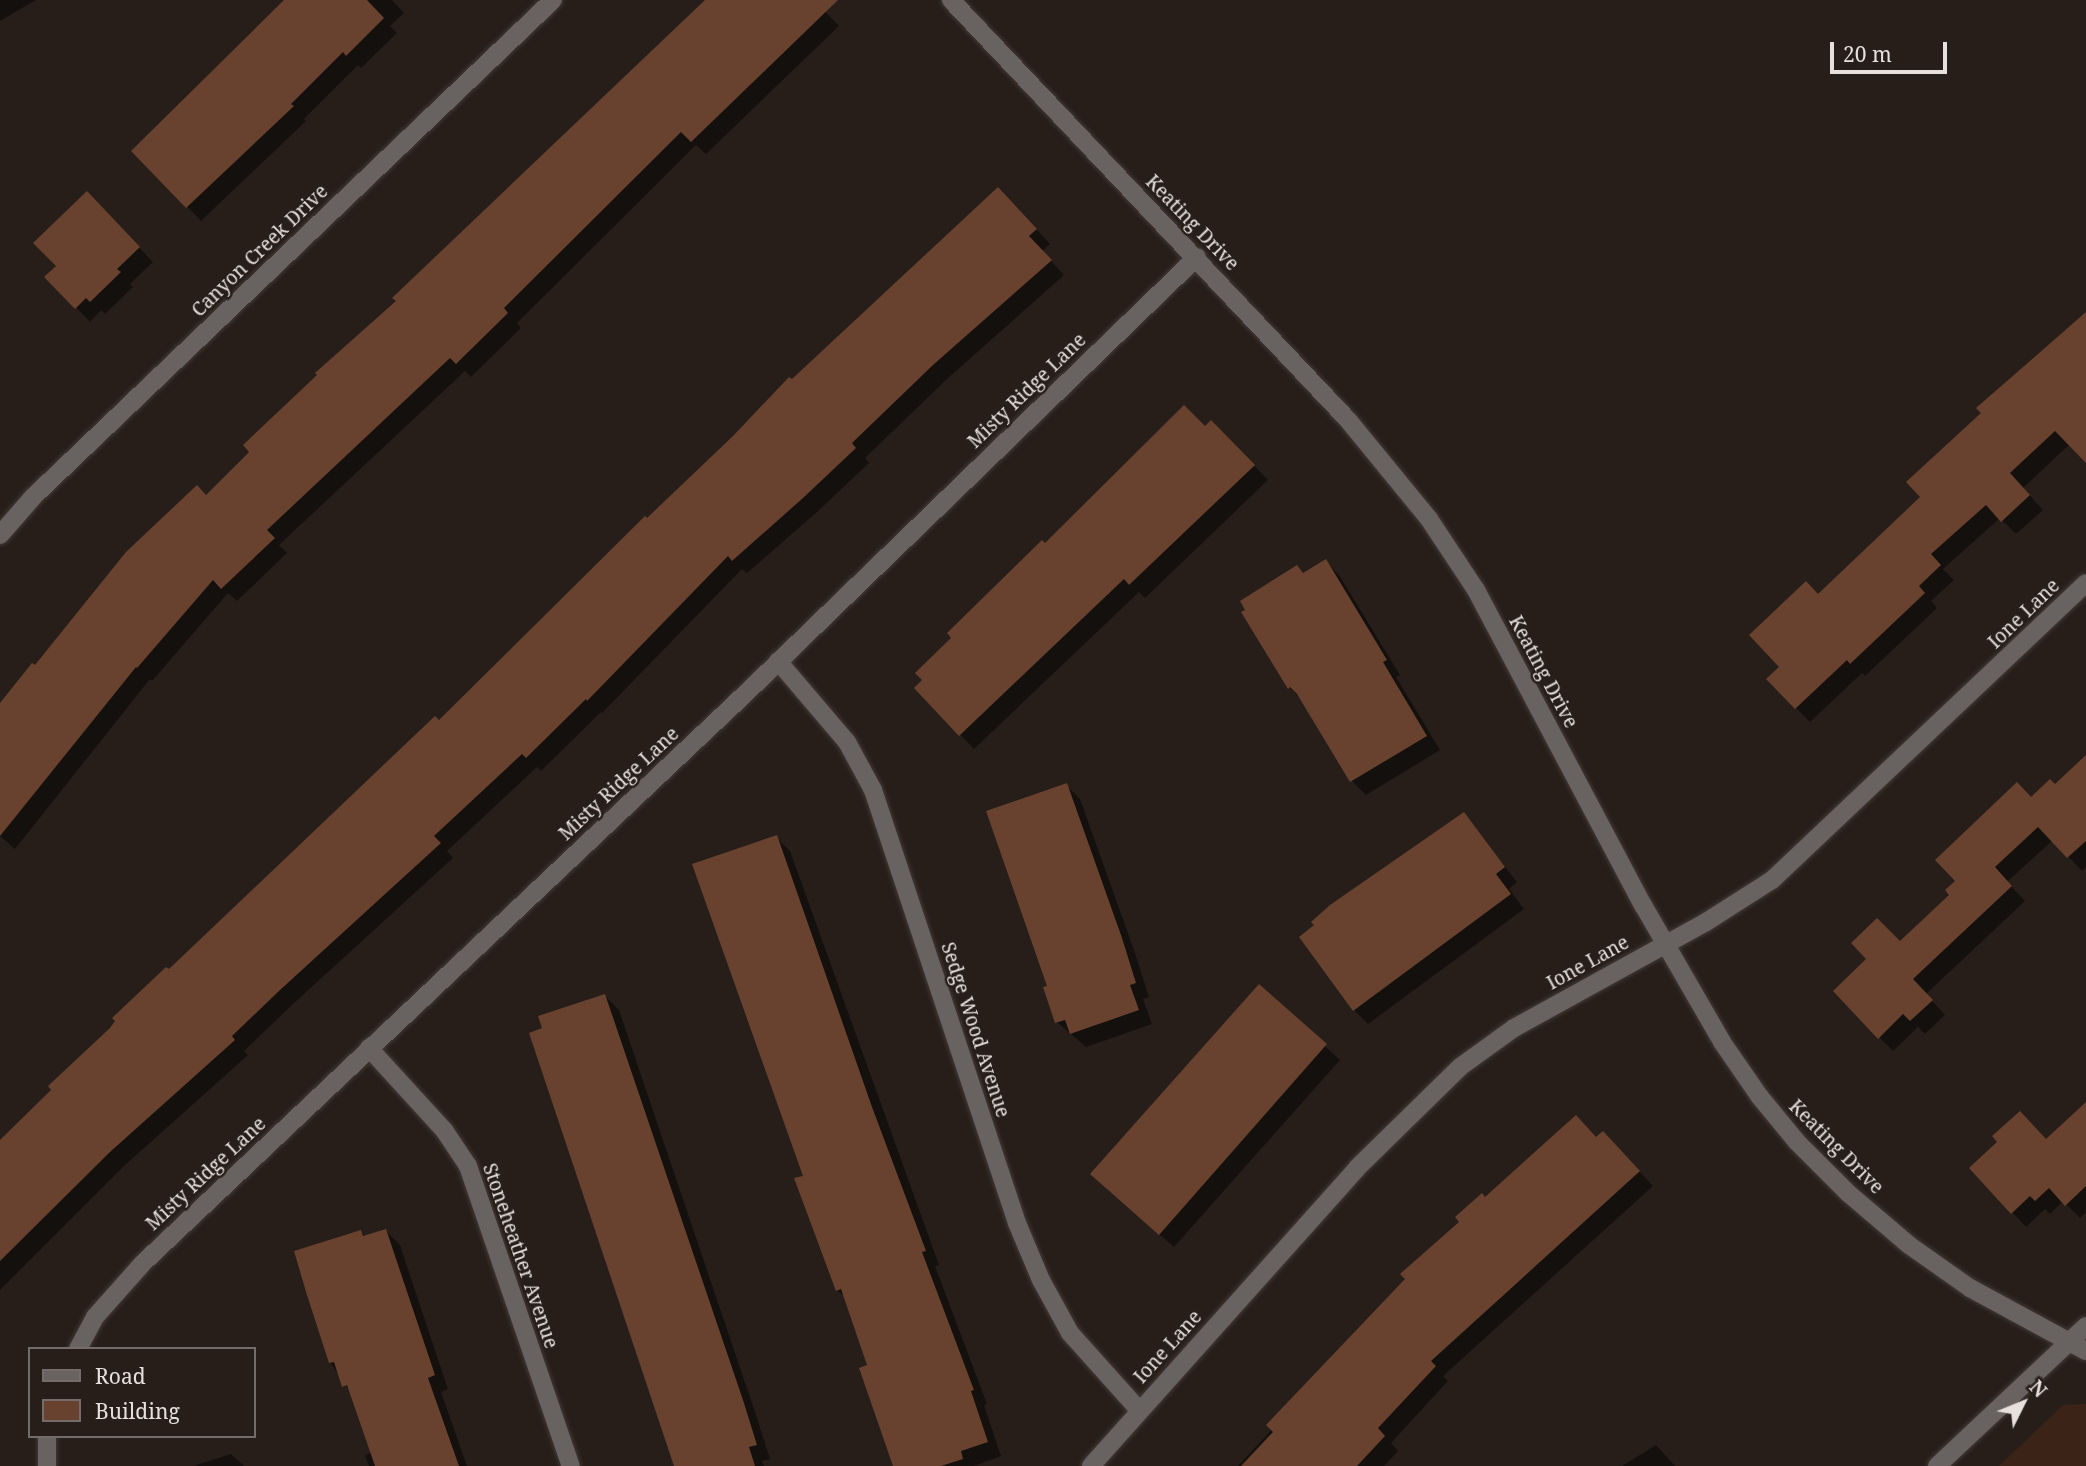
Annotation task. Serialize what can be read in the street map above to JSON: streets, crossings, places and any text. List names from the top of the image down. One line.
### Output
{"streets":{"street":["Keating Drive","Canyon Creek Drive","Misty Ridge Lane","Ione Lane","Sedge Wood Avenue","Stoneheather Avenue"]},"crossings":[["Keating Drive","Misty Ridge Lane"],["Keating Drive","Ione Lane"],["Misty Ridge Lane","Sedge Wood Avenue"],["Misty Ridge Lane","Stoneheather Avenue"],["Ione Lane","Sedge Wood Avenue"]],"legend":["Road","Building"],"scale_bar":"20 m","north":"top right"}
